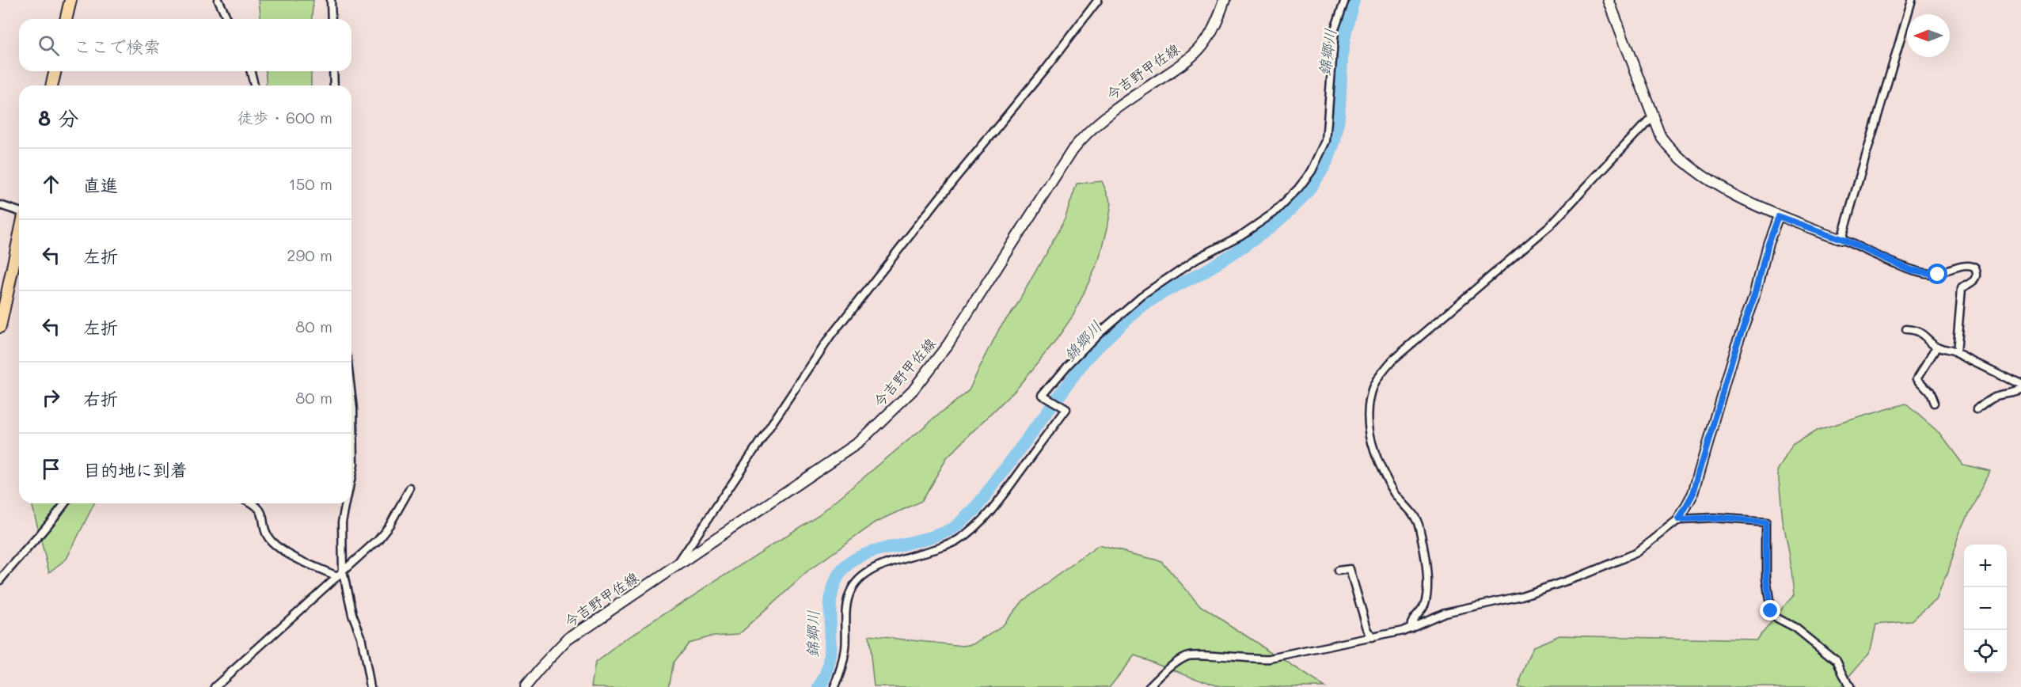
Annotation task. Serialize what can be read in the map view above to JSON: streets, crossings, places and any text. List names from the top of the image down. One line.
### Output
{"streets":{"main road":["今吉野甲佐線"]},"water":["錦郷川"],"north":"left","page":{"search":"ここで検索","heading":["8 分","徒歩 · 600 m"],"list":[["直進","150 m"],["左折","290 m"],["左折","80 m"],["右折","80 m"],"目的地に到着"],"map_buttons":["+","−"]}}
